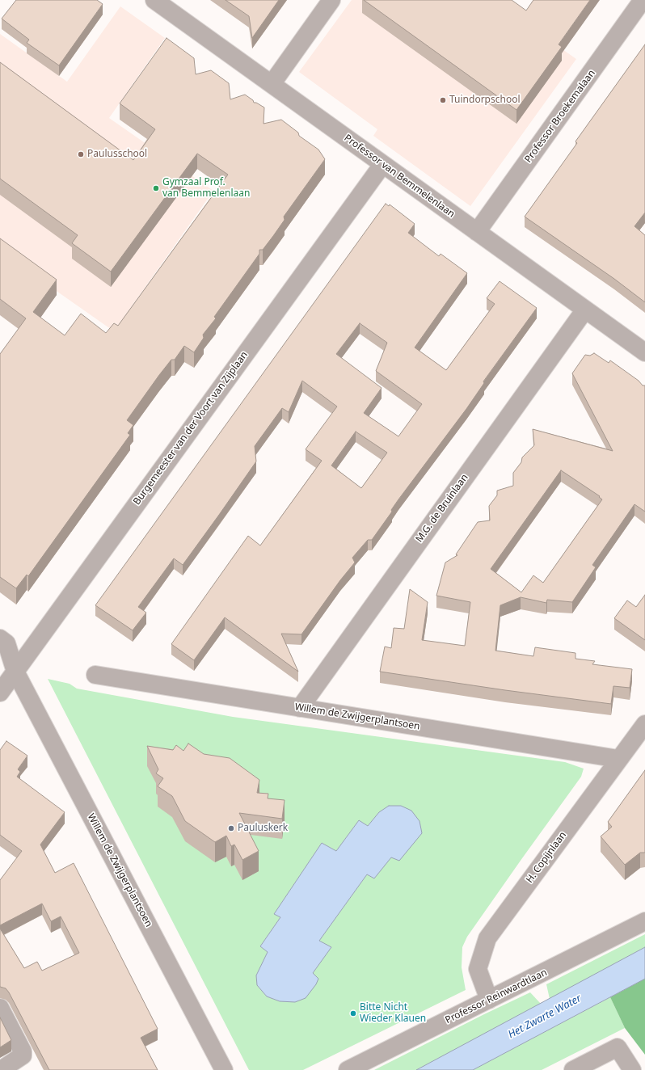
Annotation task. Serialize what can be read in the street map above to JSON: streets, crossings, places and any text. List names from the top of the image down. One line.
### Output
{"streets":{"street":["Professor Broekemalaan","Professor van Bemmelenlaan","Burgemeester van der Voort van Zijplaan","M.G. de Bruinlaan","Willem de Zwijgerplantsoen","H. Copijnlaan","Professor Reinwardtlaan"]},"crossings":[["Professor Broekemalaan","Professor van Bemmelenlaan"],["Professor van Bemmelenlaan","Burgemeester van der Voort van Zijplaan"],["Professor van Bemmelenlaan","M.G. de Bruinlaan"],["Burgemeester van der Voort van Zijplaan","Willem de Zwijgerplantsoen"],["M.G. de Bruinlaan","Willem de Zwijgerplantsoen"],["Willem de Zwijgerplantsoen","H. Copijnlaan"],["H. Copijnlaan","Professor Reinwardtlaan"]],"water":["Het Zwarte Water"],"places":["Tuindorpschool","Paulusschool","Gymzaal Prof. van Bemmelenlaan","Pauluskerk","Bitte Nicht Wieder Klauen"]}
